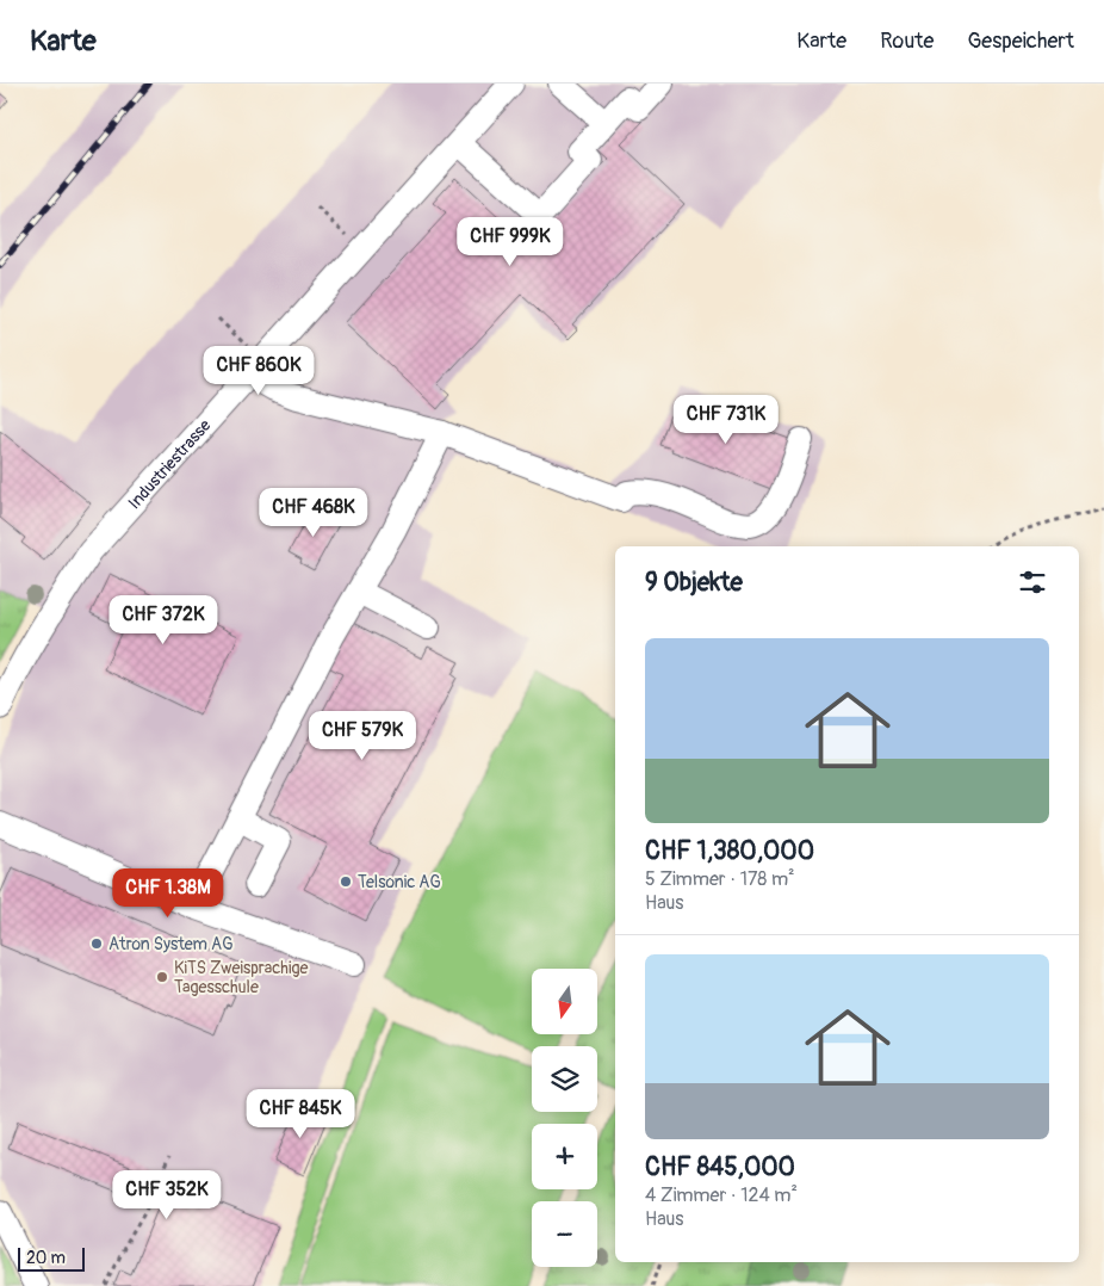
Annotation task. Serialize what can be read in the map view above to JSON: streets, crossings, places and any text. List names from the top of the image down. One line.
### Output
{"streets":{"street":["Industriestrasse"]},"places":["Telsonic AG","Atron System AG","KiTS Zweisprachige Tagesschule"],"scale_bar":"20 m","north":"bottom","page":{"header":"Karte","nav":["Karte","Route","Gespeichert"],"price":["CHF 999K","CHF 860K","CHF 731K","CHF 468K","CHF 372K","CHF 579K","CHF 1.38M","CHF 845K","CHF 352K"],"heading":"9 Objekte","list":[{"name":"CHF 1,380,000","note":"5 Zimmer · 178 m² · Haus"},{"name":"CHF 845,000","note":"4 Zimmer · 124 m² · Haus"}],"map_buttons":["+","−"],"scale":"20 m"}}
